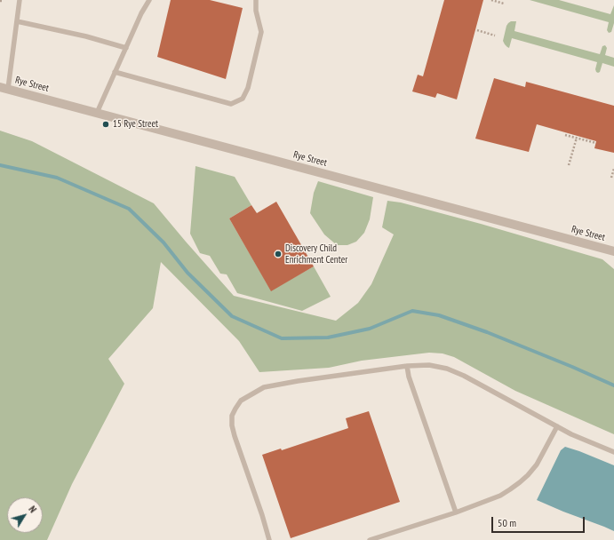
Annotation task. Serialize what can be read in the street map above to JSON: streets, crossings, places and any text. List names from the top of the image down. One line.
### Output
{"streets":{"street":["Rye Street"]},"places":["15 Rye Street","Discovery Child Enrichment Center"],"scale_bar":"50 m","north":"top right"}
